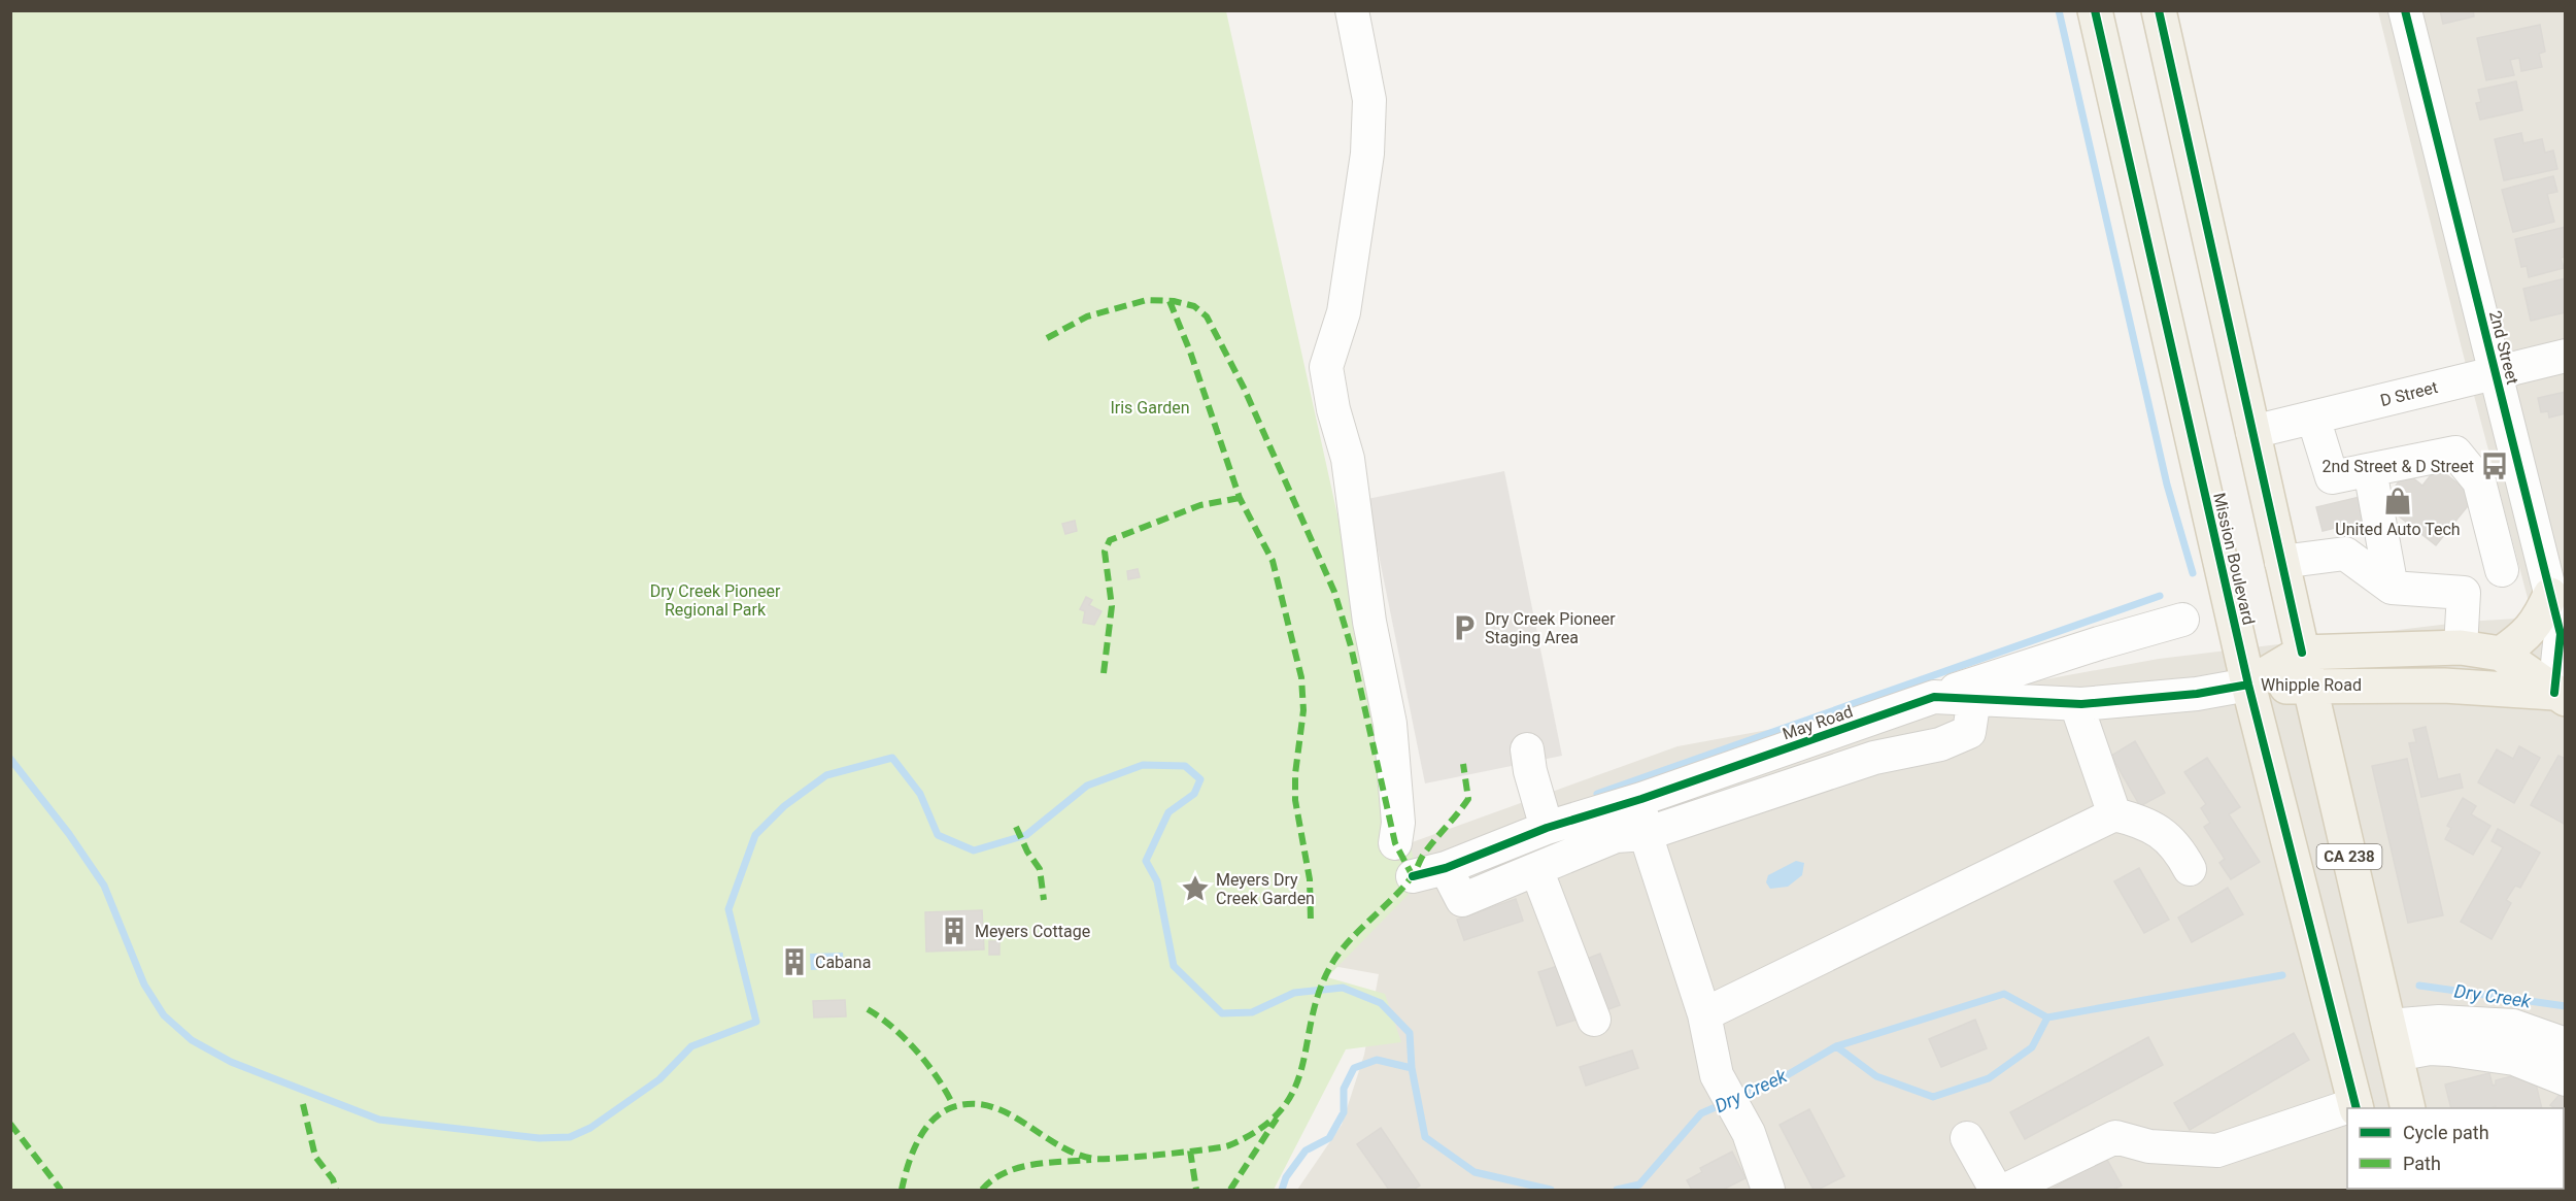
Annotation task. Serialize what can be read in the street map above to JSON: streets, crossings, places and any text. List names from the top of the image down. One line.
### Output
{"streets":{"main road":["Mission Boulevard","Whipple Road","CA 238"],"street":["2nd Street","D Street","May Road"]},"crossings":[["2nd Street","D Street"],["2nd Street","Whipple Road"],["D Street","CA 238"],["Mission Boulevard","Whipple Road"],["Mission Boulevard","May Road"],["Whipple Road","May Road"],["Whipple Road","CA 238"]],"water":["Dry Creek"],"parks":["Iris Garden","Dry Creek Pioneer Regional Park"],"places":{"bus stop":["2nd Street & D Street"],"shop":["United Auto Tech"],"parking":["Dry Creek Pioneer Staging Area"],"place":["Meyers Dry Creek Garden"],"building":["Meyers Cottage","Cabana"]},"legend":["Cycle path","Path"]}
